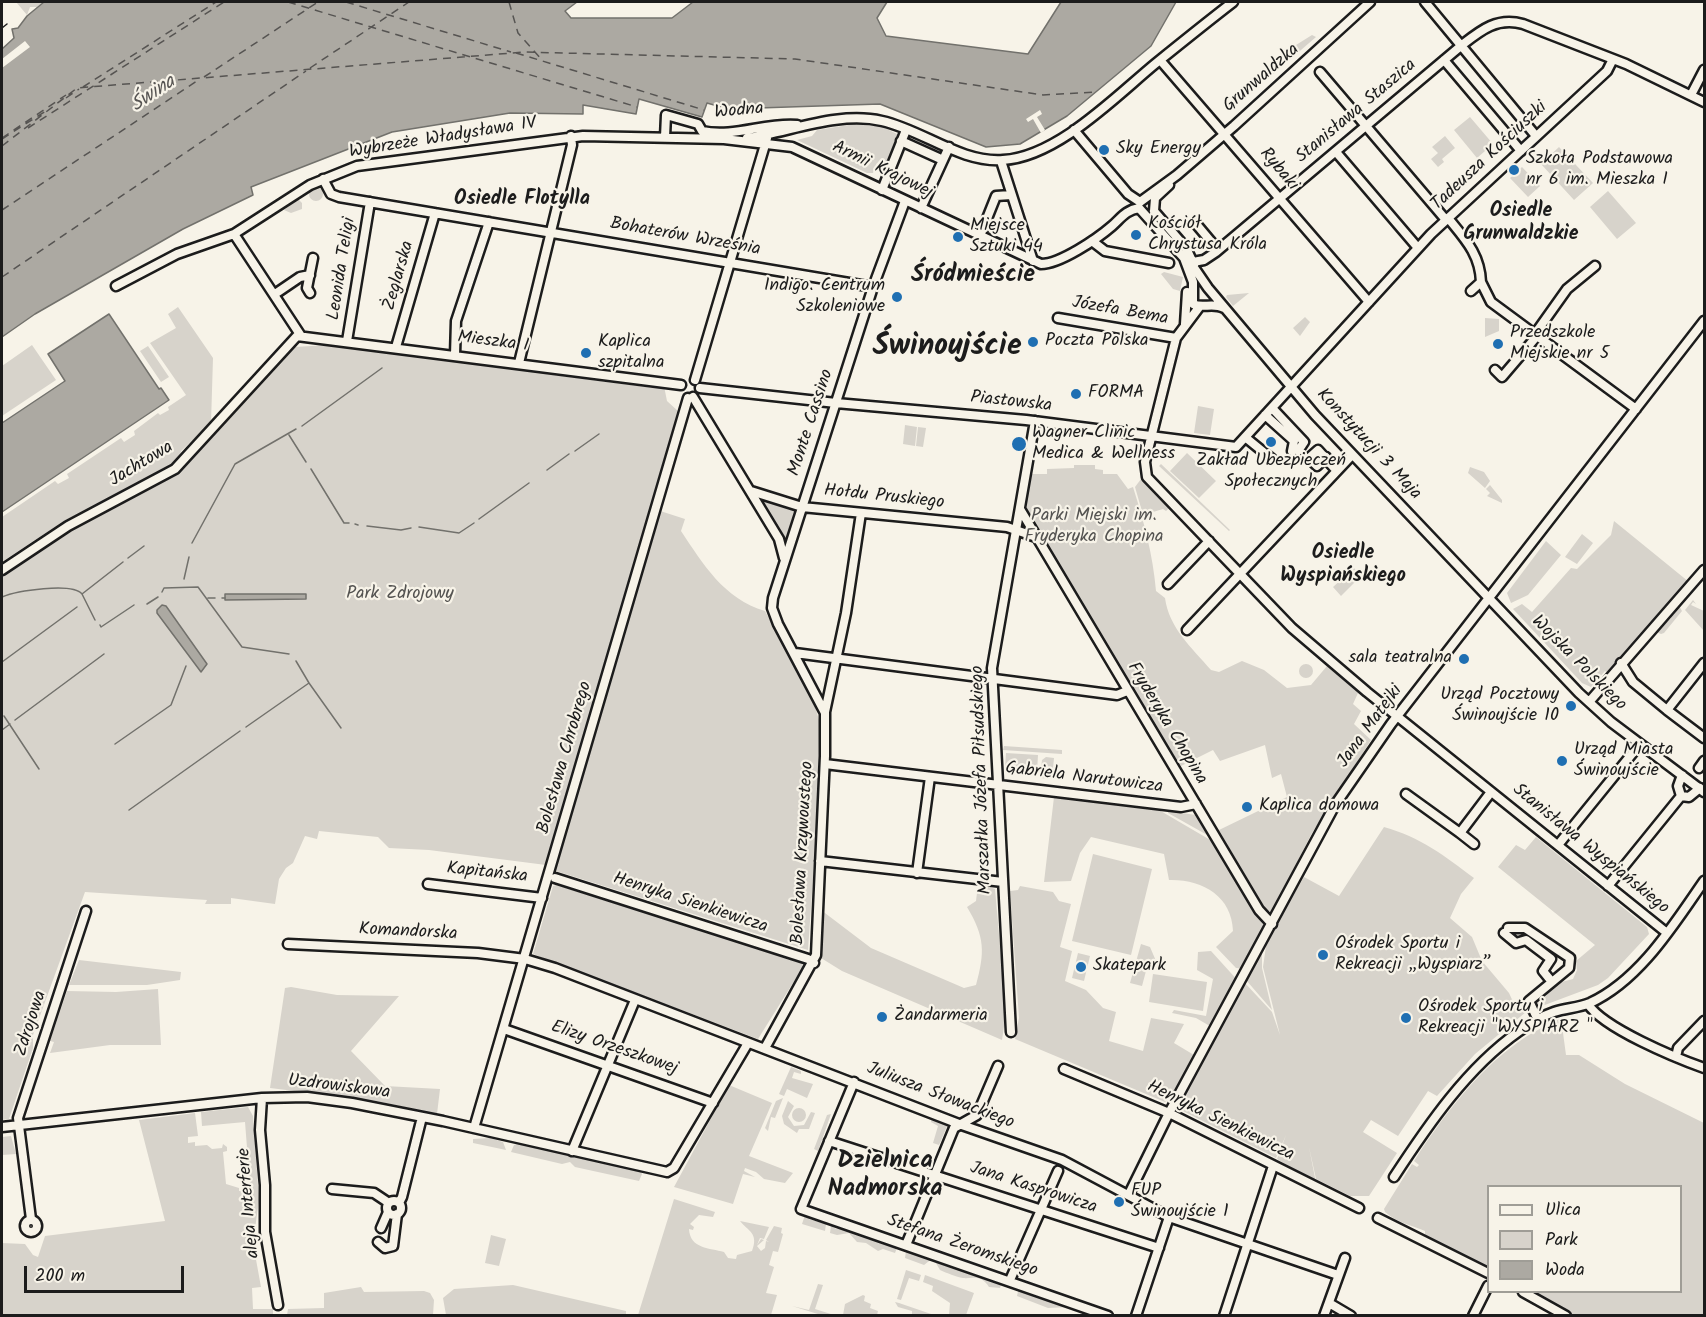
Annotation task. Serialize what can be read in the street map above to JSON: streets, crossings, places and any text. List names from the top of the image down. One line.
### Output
{"streets":{"street":["Grunwaldzka","Wodna","Stanisława Staszica","Wybrzeże Władysława IV","Tadeusza Kościuszki","Rybaki","Armii Krajowej","Bohaterów Września","Leonida Teligi","Żeglarska","Józefa Bema","Mieszka I","Piastowska","Monte Cassino","Konstytucji 3 Maja","Jachtowa","Hołdu Pruskiego","Wojska Polskiego","Fryderyka Chopina","Jana Matejki","Bolesława Chrobrego","Gabriela Narutowicza","Marszałka Józefa Piłsudskiego","Stanisława Wyspiańskiego","Bolesława Krzywoustego","Kapitańska","Henryka Sienkiewicza","Komandorska","Zdrojowa","Elizy Orzeszkowej","Uzdrowiskowa","Juliusza Słowackiego","Jana Kasprowicza","aleja Interferie","Stefana Żeromskiego"]},"crossings":[["Grunwaldzka","Rybaki"],["Wodna","Wybrzeże Władysława IV"],["Stanisława Staszica","Tadeusza Kościuszki"],["Stanisława Staszica","Rybaki"],["Stanisława Staszica","Konstytucji 3 Maja"],["Wybrzeże Władysława IV","Rybaki"],["Wybrzeże Władysława IV","Armii Krajowej"],["Wybrzeże Władysława IV","Bohaterów Września"],["Tadeusza Kościuszki","Rybaki"],["Tadeusza Kościuszki","Piastowska"],["Tadeusza Kościuszki","Konstytucji 3 Maja"],["Armii Krajowej","Monte Cassino"],["Bohaterów Września","Leonida Teligi"],["Bohaterów Września","Żeglarska"],["Bohaterów Września","Monte Cassino"],["Leonida Teligi","Mieszka I"],["Żeglarska","Mieszka I"],["Józefa Bema","Stanisława Wyspiańskiego"],["Mieszka I","Jachtowa"],["Piastowska","Monte Cassino"],["Piastowska","Konstytucji 3 Maja"],["Piastowska","Marszałka Józefa Piłsudskiego"],["Piastowska","Stanisława Wyspiańskiego"],["Monte Cassino","Hołdu Pruskiego"],["Monte Cassino","Bolesława Krzywoustego"],["Konstytucji 3 Maja","Wojska Polskiego"],["Konstytucji 3 Maja","Jana Matejki"],["Hołdu Pruskiego","Marszałka Józefa Piłsudskiego"],["Wojska Polskiego","Jana Matejki"],["Fryderyka Chopina","Jana Matejki"],["Fryderyka Chopina","Gabriela Narutowicza"],["Fryderyka Chopina","Marszałka Józefa Piłsudskiego"],["Jana Matejki","Stanisława Wyspiańskiego"],["Jana Matejki","Henryka Sienkiewicza"],["Jana Matejki","Juliusza Słowackiego"],["Bolesława Chrobrego","Kapitańska"],["Bolesława Chrobrego","Henryka Sienkiewicza"],["Bolesława Chrobrego","Komandorska"],["Bolesława Chrobrego","Elizy Orzeszkowej"],["Bolesława Chrobrego","Uzdrowiskowa"],["Bolesława Chrobrego","Juliusza Słowackiego"],["Gabriela Narutowicza","Marszałka Józefa Piłsudskiego"],["Gabriela Narutowicza","Bolesława Krzywoustego"],["Bolesława Krzywoustego","Henryka Sienkiewicza"],["Bolesława Krzywoustego","Juliusza Słowackiego"],["Komandorska","Juliusza Słowackiego"],["Zdrojowa","Uzdrowiskowa"],["Elizy Orzeszkowej","Uzdrowiskowa"],["Uzdrowiskowa","aleja Interferie"],["Jana Kasprowicza","Stefana Żeromskiego"]],"districts":["Osiedle Flotylla","Osiedle Grunwaldzkie","Śródmieście","Świnoujście","Osiedle Wyspiańskiego","Dzielnica Nadmorska"],"water":["Świna"],"parks":["Parki Miejski im. Fryderyka Chopina","Park Zdrojowy"],"places":["Sky Energy","Szkoła Podstawowa nr 6 im. Mieszka I","Kościół Chrystusa Króla","Miejsce Sztuki 44","Indigo. Centrum Szkoleniowe","Poczta Polska","Przedszkole Miejskie nr 5","Kaplica szpitalna","FORMA","Zakład Ubezpieczeń Społecznych","Wagner Clinic Medica & Wellness","sala teatralna","Urząd Pocztowy Świnoujście 10","Urząd Miasta Świnoujście","Kaplica domowa","Ośrodek Sportu i Rekreacji „Wyspiarz”","Skatepark","Żandarmeria","Ośrodek Sportu i Rekreacji \"WYSPIARZ \"","FUP Świnoujście 1"],"legend":["Ulica","Park","Woda"],"scale_bar":"200 m"}
